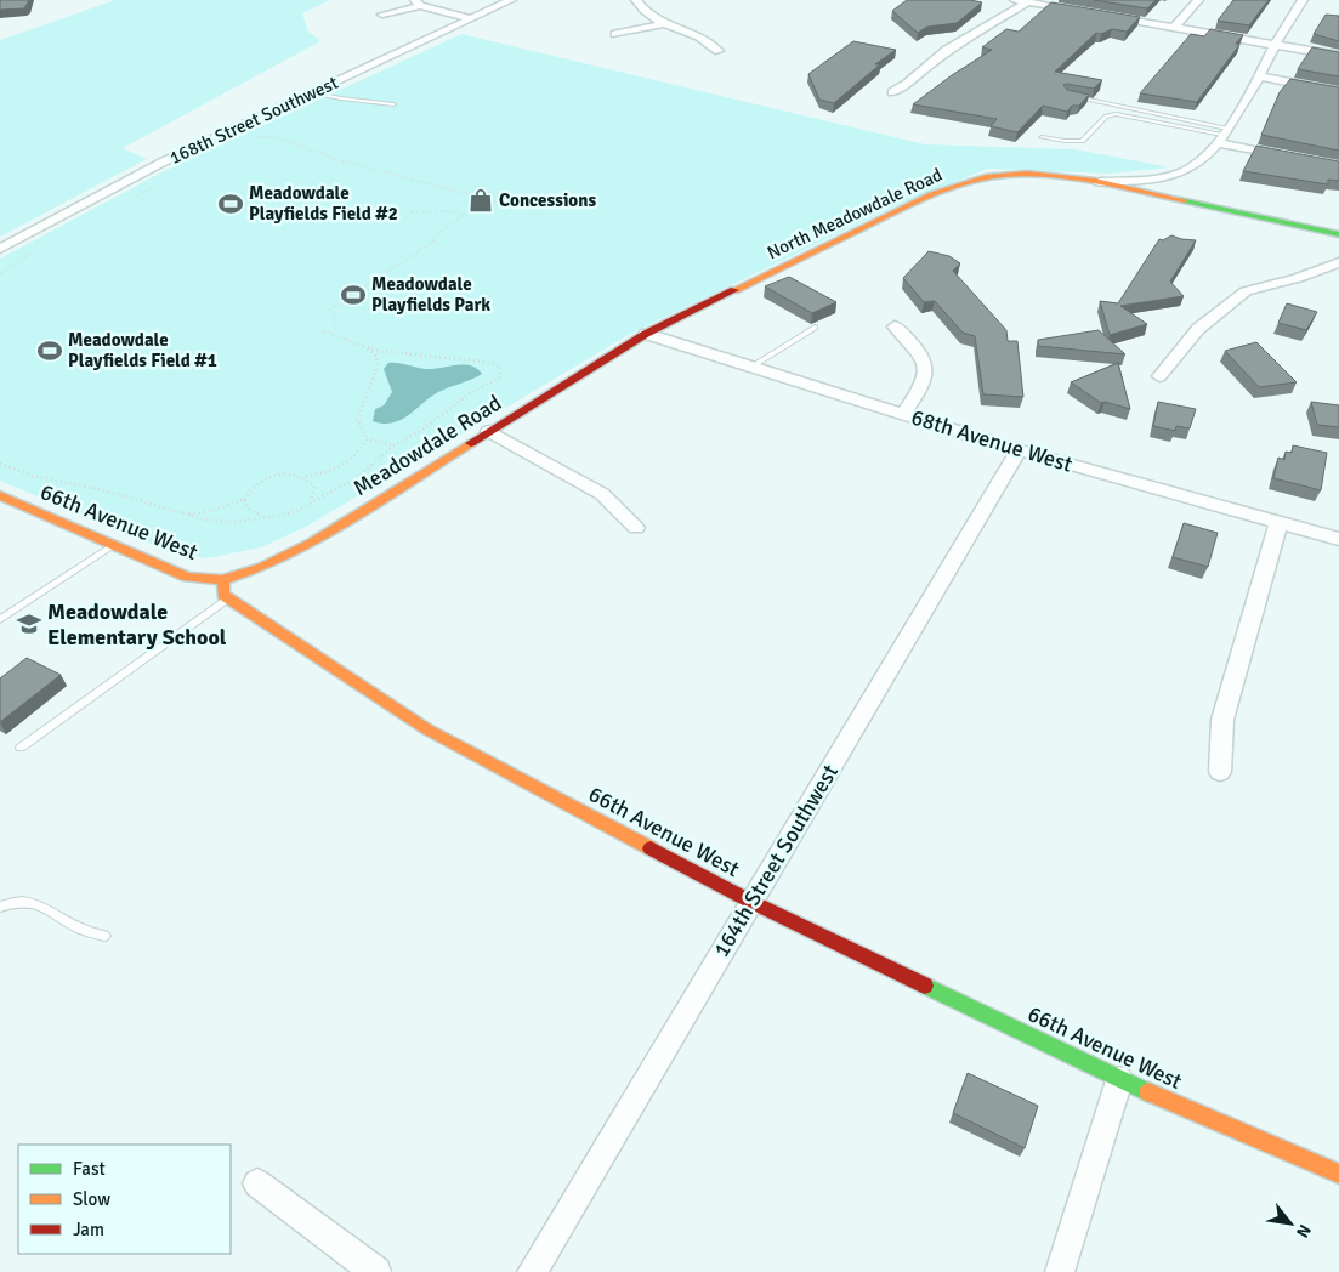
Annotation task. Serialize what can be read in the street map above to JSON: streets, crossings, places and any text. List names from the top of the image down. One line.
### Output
{"streets":{"street":["168th Street Southwest","North Meadowdale Road","68th Avenue West","Meadowdale Road","66th Avenue West","164th Street Southwest"]},"crossings":[["North Meadowdale Road","68th Avenue West"],["North Meadowdale Road","Meadowdale Road"],["68th Avenue West","Meadowdale Road"],["68th Avenue West","164th Street Southwest"],["Meadowdale Road","66th Avenue West"],["66th Avenue West","164th Street Southwest"]],"places":{"shop":["Concessions"],"sports":["Meadowdale Playfields Field #2","Meadowdale Playfields Park","Meadowdale Playfields Field #1"],"school or university":["Meadowdale Elementary School"]},"legend":["Fast","Slow","Jam"],"north":"bottom right"}
